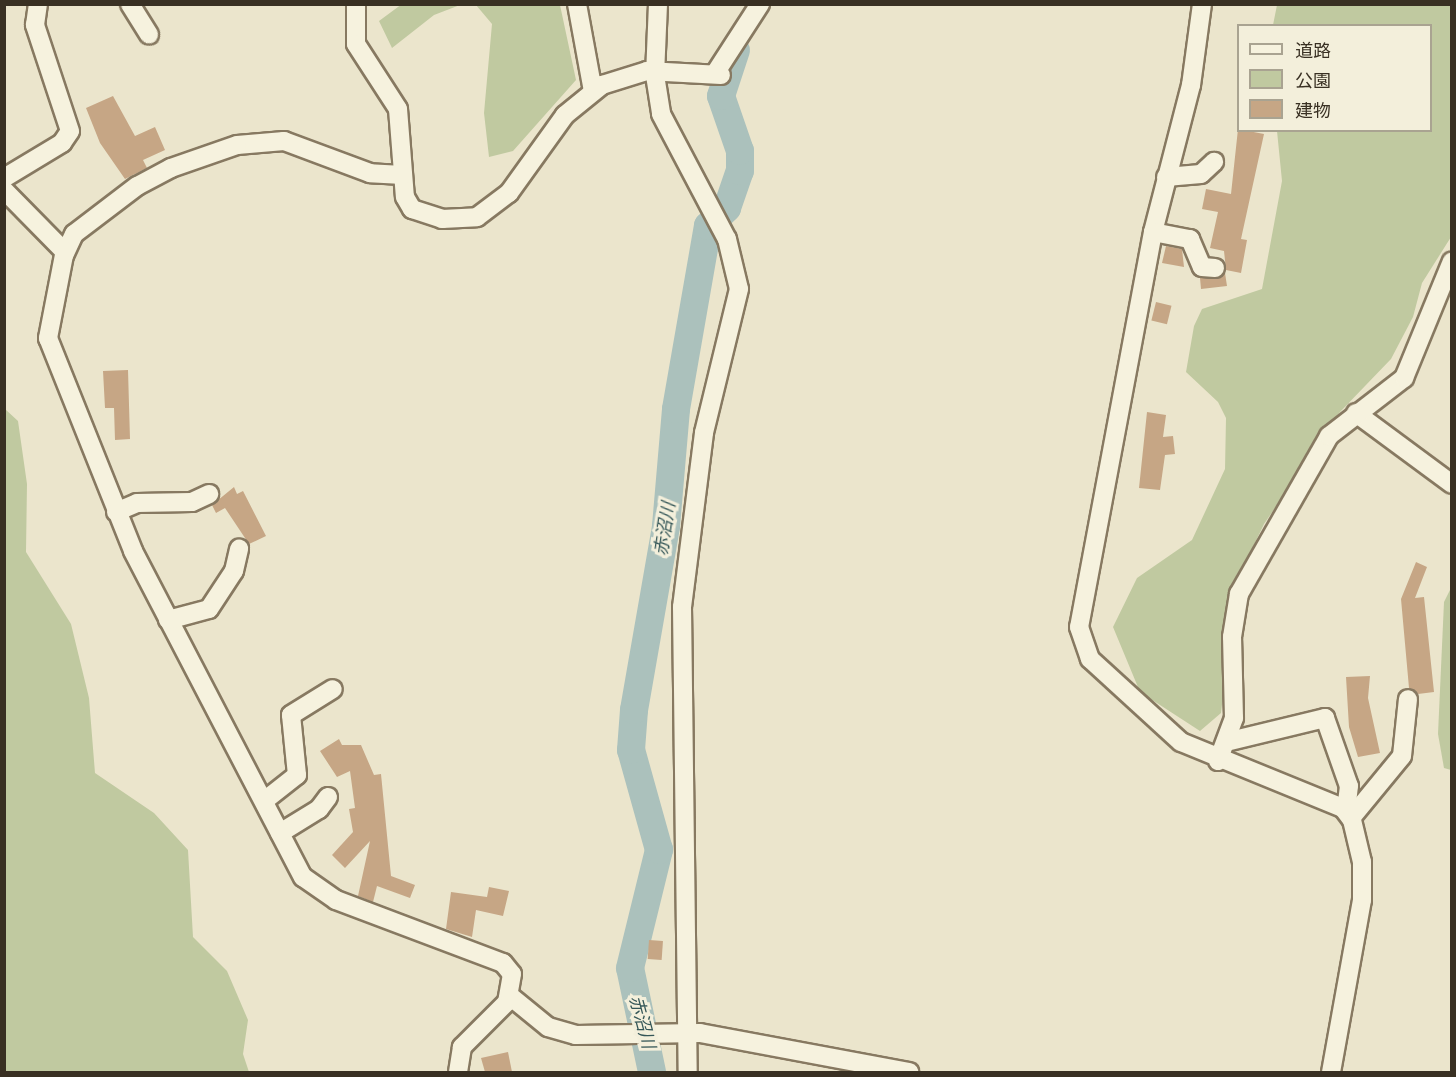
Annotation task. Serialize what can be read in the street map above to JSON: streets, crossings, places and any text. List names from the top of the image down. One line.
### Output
{"water":["赤沼川"],"legend":["道路","公園","建物"]}
